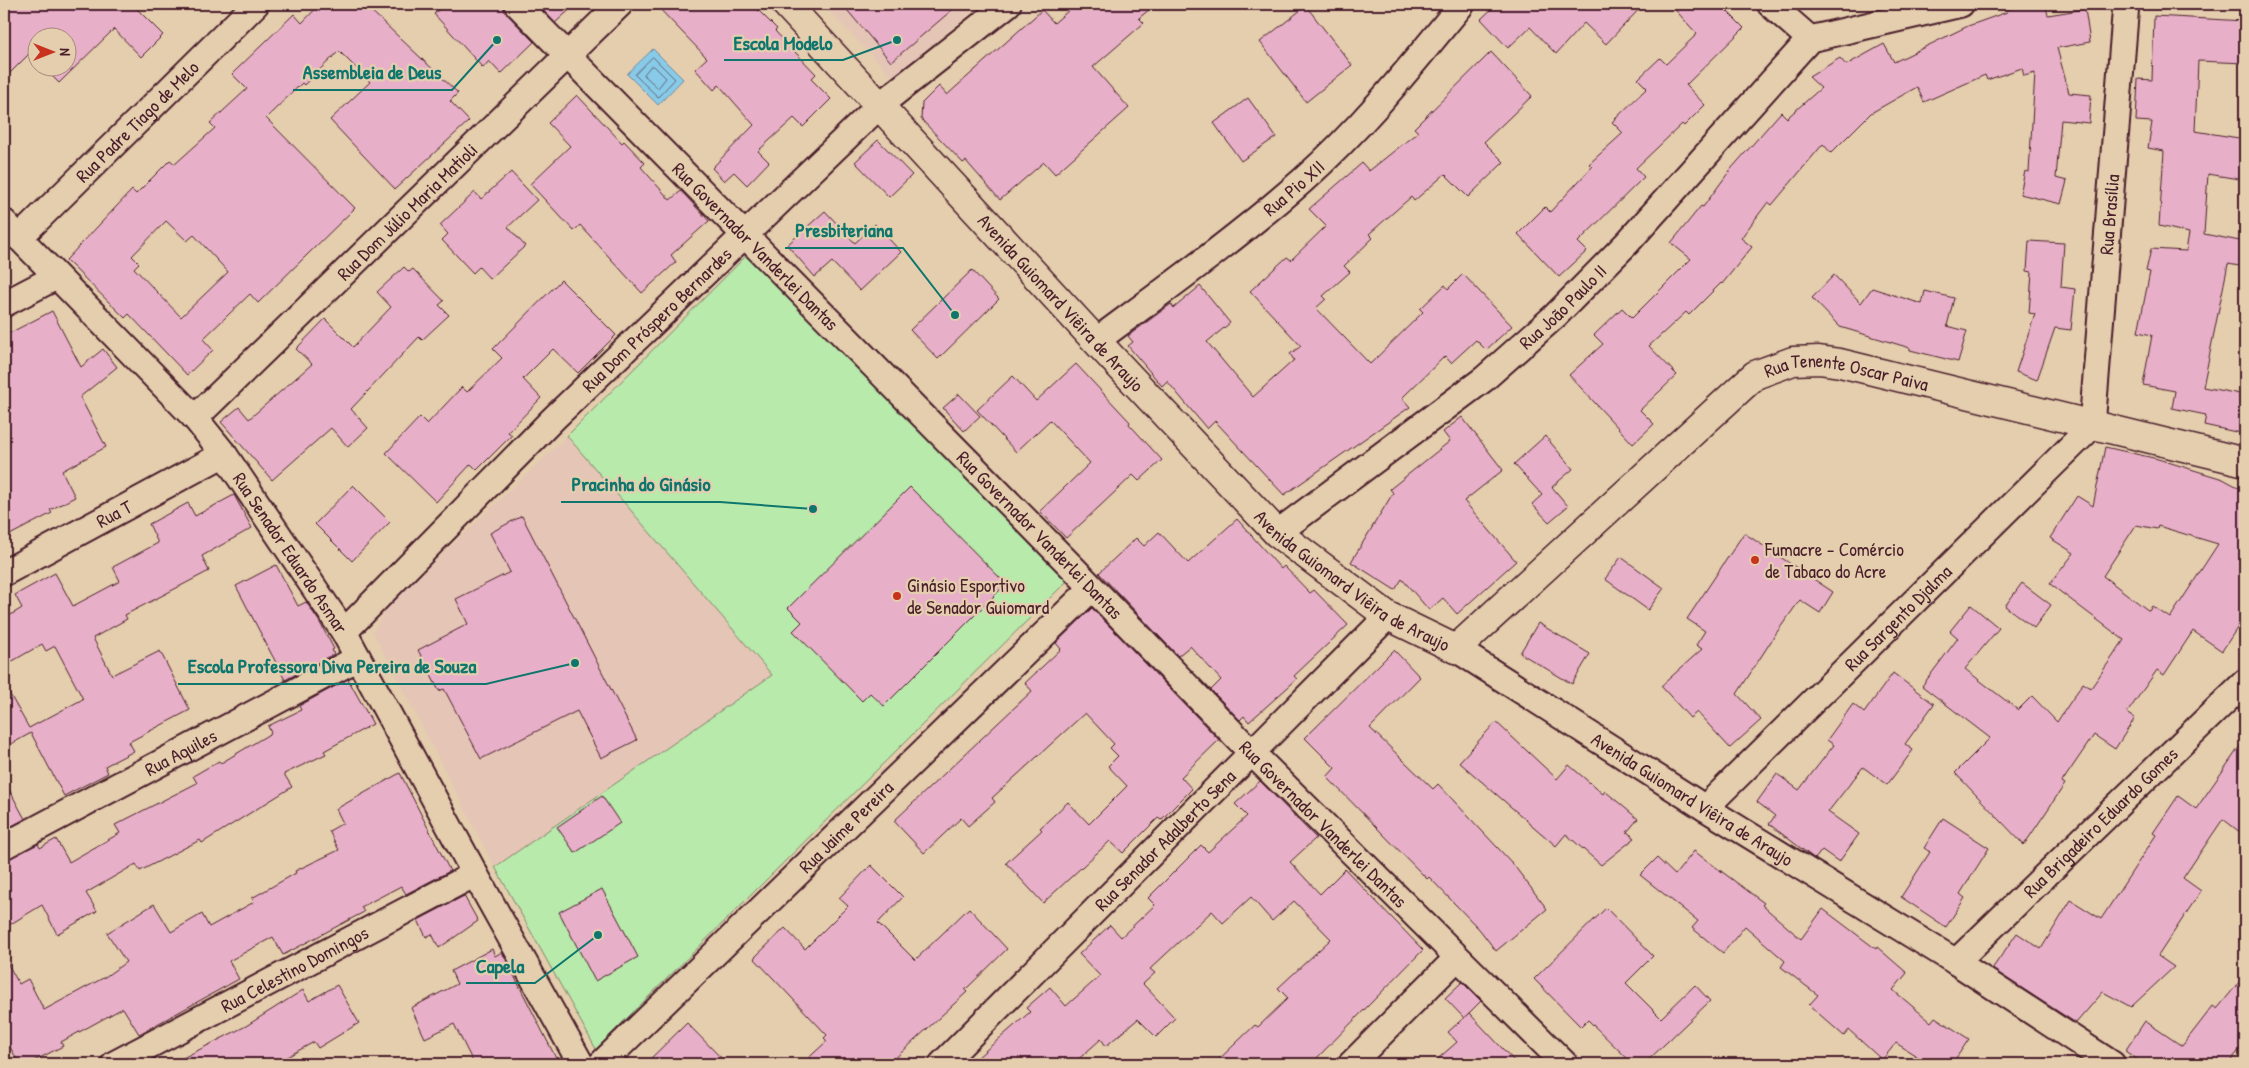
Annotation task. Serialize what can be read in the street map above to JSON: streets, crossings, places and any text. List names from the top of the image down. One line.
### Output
{"streets":{"street":["Rua Padre Tiago de Melo","Rua Pio XII","Rua Dom Júlio Maria Matioli","Rua Brasília","Rua Governador Vanderlei Dantas","Avenida Guiomard Viêira de Araujo","Rua João Paulo II","Rua Dom Próspero Bernardes","Rua Tenente Oscar Paiva","Rua T","Rua Senador Eduardo Asmar","Rua Sargento Djalma","Rua Aquiles","Rua Brigadeiro Eduardo Gomes","Rua Jaime Pereira","Rua Senador Adalberto Sena","Rua Celestino Domingos"]},"crossings":[["Rua Padre Tiago de Melo","Rua Senador Eduardo Asmar"],["Rua Pio XII","Avenida Guiomard Viêira de Araujo"],["Rua Dom Júlio Maria Matioli","Rua Governador Vanderlei Dantas"],["Rua Dom Júlio Maria Matioli","Rua Senador Eduardo Asmar"],["Rua Brasília","Rua Tenente Oscar Paiva"],["Rua Brasília","Rua Sargento Djalma"],["Rua Governador Vanderlei Dantas","Rua Dom Próspero Bernardes"],["Rua Governador Vanderlei Dantas","Rua Jaime Pereira"],["Rua Governador Vanderlei Dantas","Rua Senador Adalberto Sena"],["Avenida Guiomard Viêira de Araujo","Rua João Paulo II"],["Avenida Guiomard Viêira de Araujo","Rua Dom Próspero Bernardes"],["Avenida Guiomard Viêira de Araujo","Rua Tenente Oscar Paiva"],["Avenida Guiomard Viêira de Araujo","Rua Sargento Djalma"],["Avenida Guiomard Viêira de Araujo","Rua Brigadeiro Eduardo Gomes"],["Avenida Guiomard Viêira de Araujo","Rua Senador Adalberto Sena"],["Rua Dom Próspero Bernardes","Rua Senador Eduardo Asmar"],["Rua Tenente Oscar Paiva","Rua Sargento Djalma"],["Rua T","Rua Senador Eduardo Asmar"],["Rua Senador Eduardo Asmar","Rua Aquiles"],["Rua Senador Eduardo Asmar","Rua Celestino Domingos"]],"places":["Assembleia de Deus","Escola Modelo","Presbiteriana","Pracinha do Ginásio","Fumacre - Comércio de Tabaco do Acre","Ginásio Esportivo de Senador Guiomard","Escola Professora Diva Pereira de Souza","Capela"],"north":"right"}
